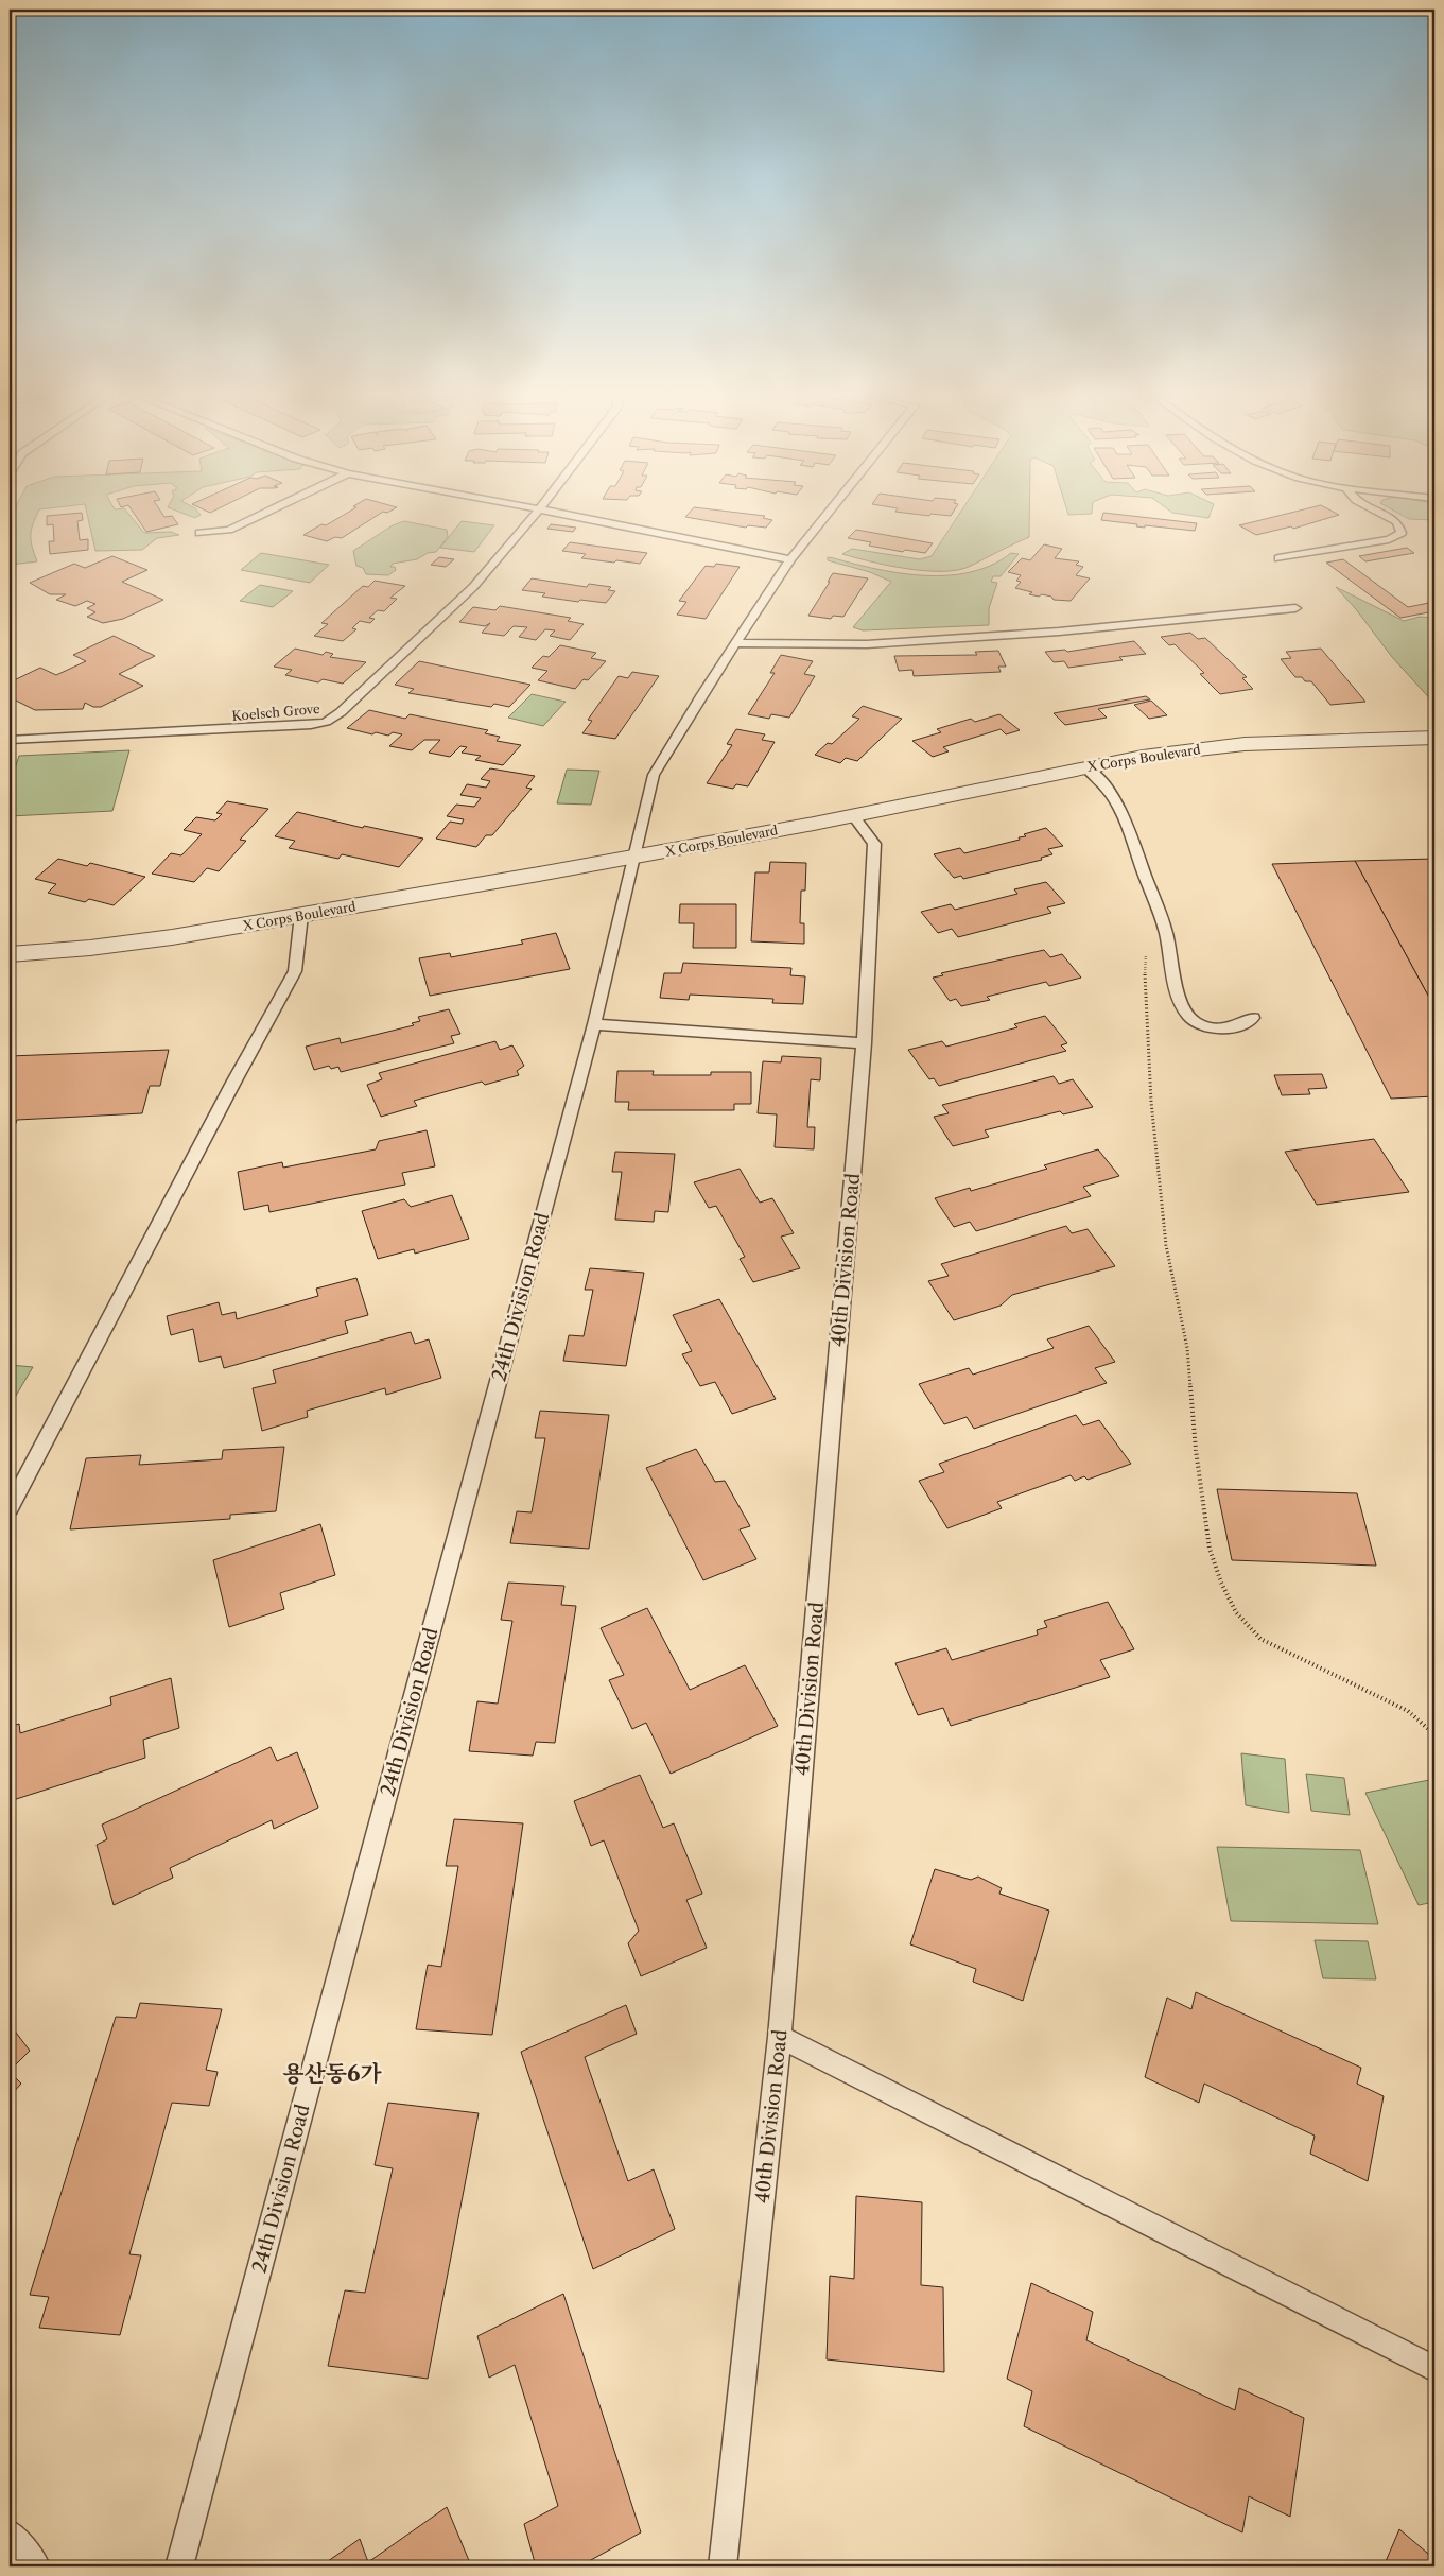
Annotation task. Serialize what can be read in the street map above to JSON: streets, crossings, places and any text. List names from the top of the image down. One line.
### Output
{"streets":{"street":["X Corps Boulevard"],"lane":["Koelsch Grove","40th Division Road","24th Division Road"]},"crossings":[["X Corps Boulevard","40th Division Road"],["X Corps Boulevard","24th Division Road"]],"districts":["용산동6가"]}
